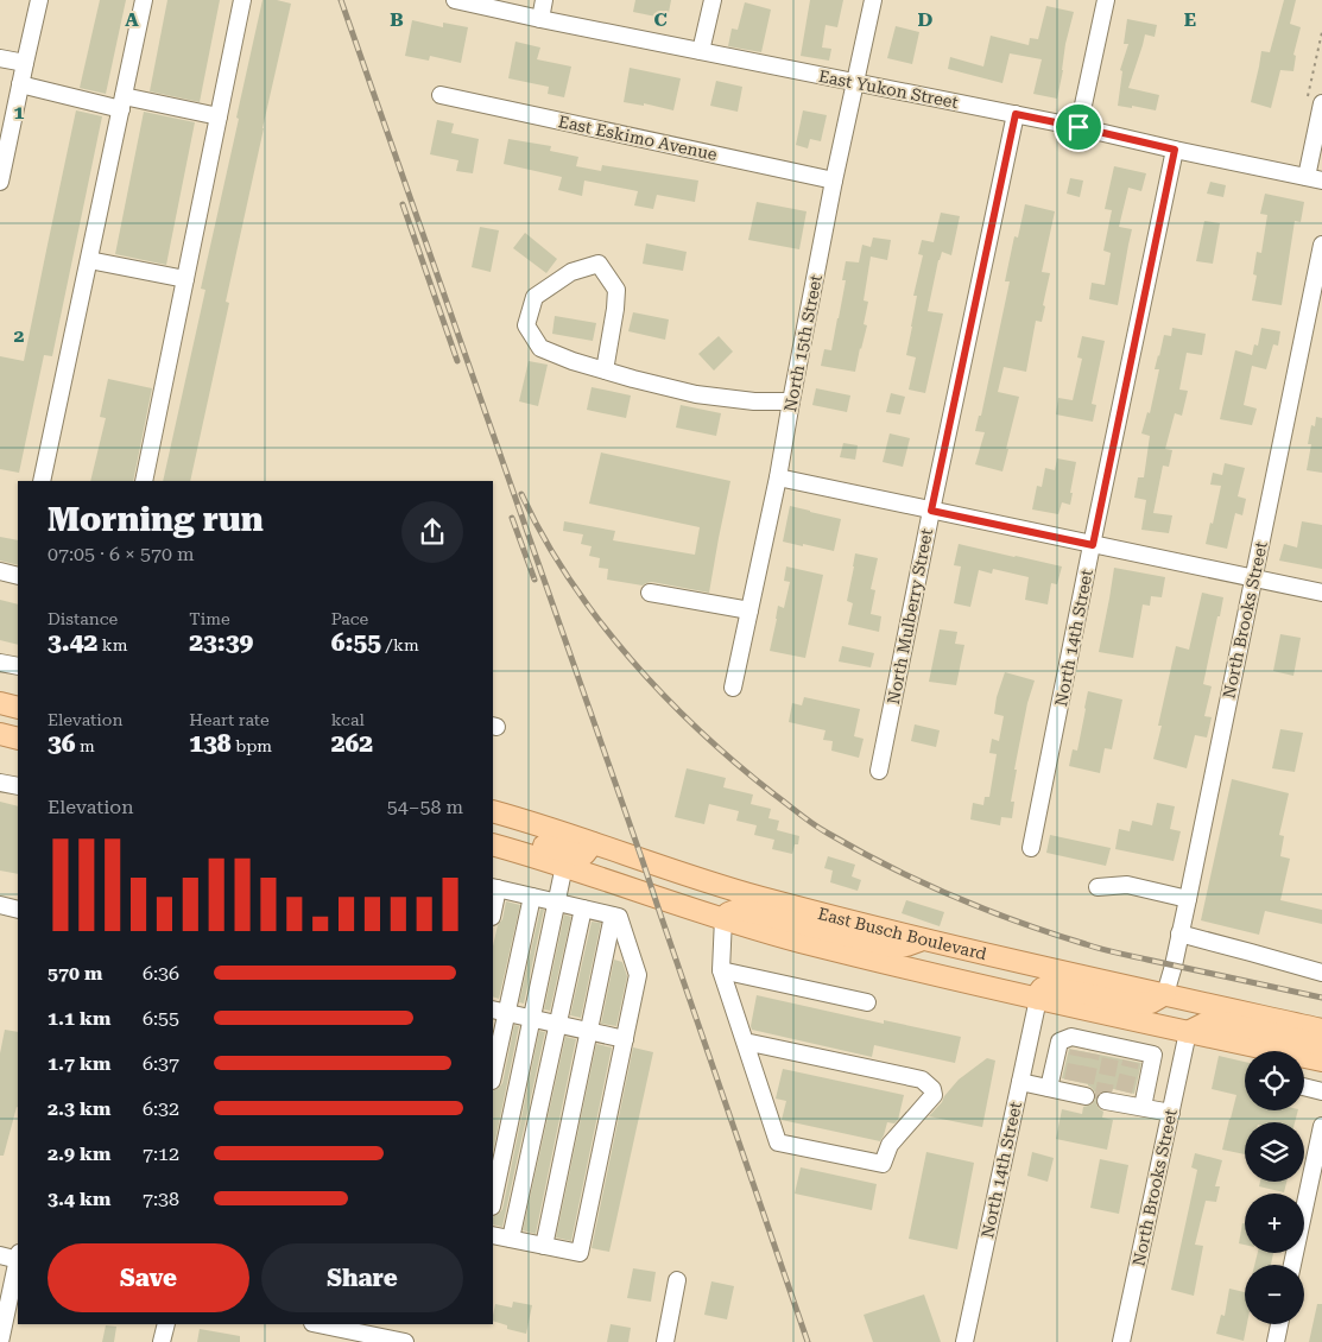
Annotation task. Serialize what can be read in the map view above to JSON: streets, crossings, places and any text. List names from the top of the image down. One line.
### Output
{"streets":{"main road":["East Busch Boulevard"],"street":["East Yukon Street","East Eskimo Avenue","North 15th Street","North Mulberry Street","North Brooks Street","North 14th Street"]},"crossings":[["East Yukon Street","North 15th Street"],["East Yukon Street","North Mulberry Street"],["East Yukon Street","North 14th Street"],["East Eskimo Avenue","North 15th Street"],["North Brooks Street","East Busch Boulevard"],["North 14th Street","East Busch Boulevard"]],"page":{"heading":["Morning run","07:05 · 6 × 570 m"],"stats":[["Distance","3.42 km"],["Time","23:39"],["Pace","6:55 /km"],["Elevation","36 m"],["Heart rate","138 bpm"],["kcal","262"]],"chart":["Elevation","54–58 m"],"list":[{"name":"570 m","note":"6:36"},{"name":"1.1 km","note":"6:55"},{"name":"1.7 km","note":"6:37"},{"name":"2.3 km","note":"6:32"},{"name":"2.9 km","note":"7:12"},{"name":"3.4 km","note":"7:38"}],"map_buttons":["+","−"],"buttons":["Save","Share"]},"grid":{"columns":["A","B","C","D","E"],"rows":["1","2"]}}
